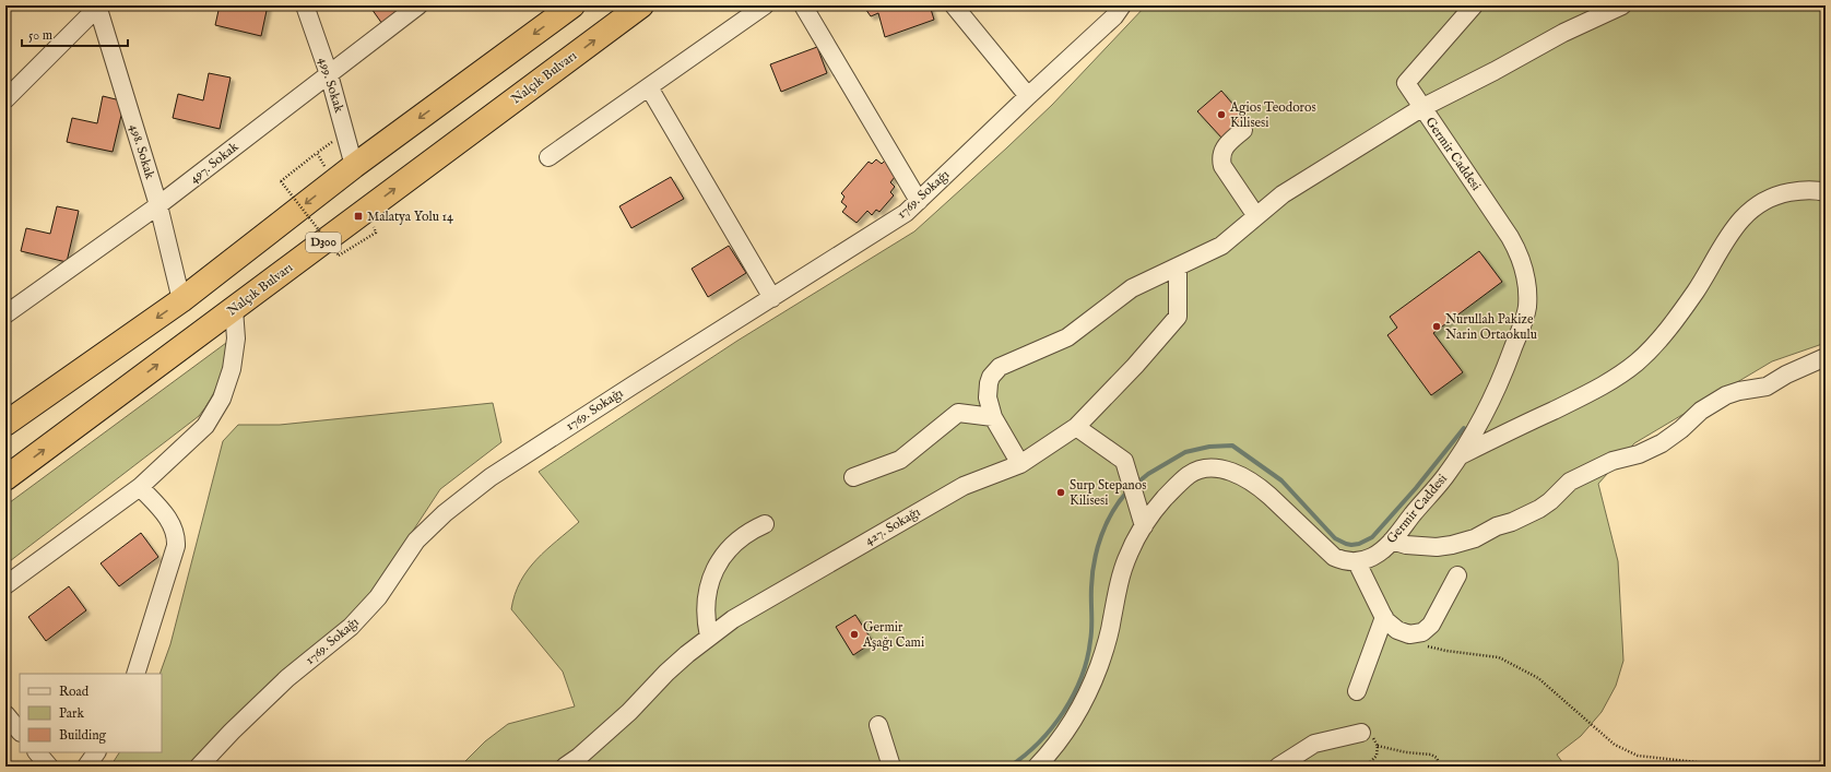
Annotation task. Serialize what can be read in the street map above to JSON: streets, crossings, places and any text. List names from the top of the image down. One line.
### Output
{"streets":{"highway":["Nalçık Bulvarı","D300"],"street":["499. Sokak","498. Sokak","Germir Caddesi","497. Sokak","1769. Sokağı","427. Sokağı"]},"crossings":[["499. Sokak","497. Sokak"],["498. Sokak","497. Sokak"]],"places":{"other":["Agios Teodoros Kilisesi","Nurullah Pakize Narin Ortaokulu","Surp Stepanos Kilisesi","Germir Aşağı Cami"],"transit":["Malatya Yolu 14"]},"legend":["Road","Park","Building"],"scale_bar":"50 m"}
